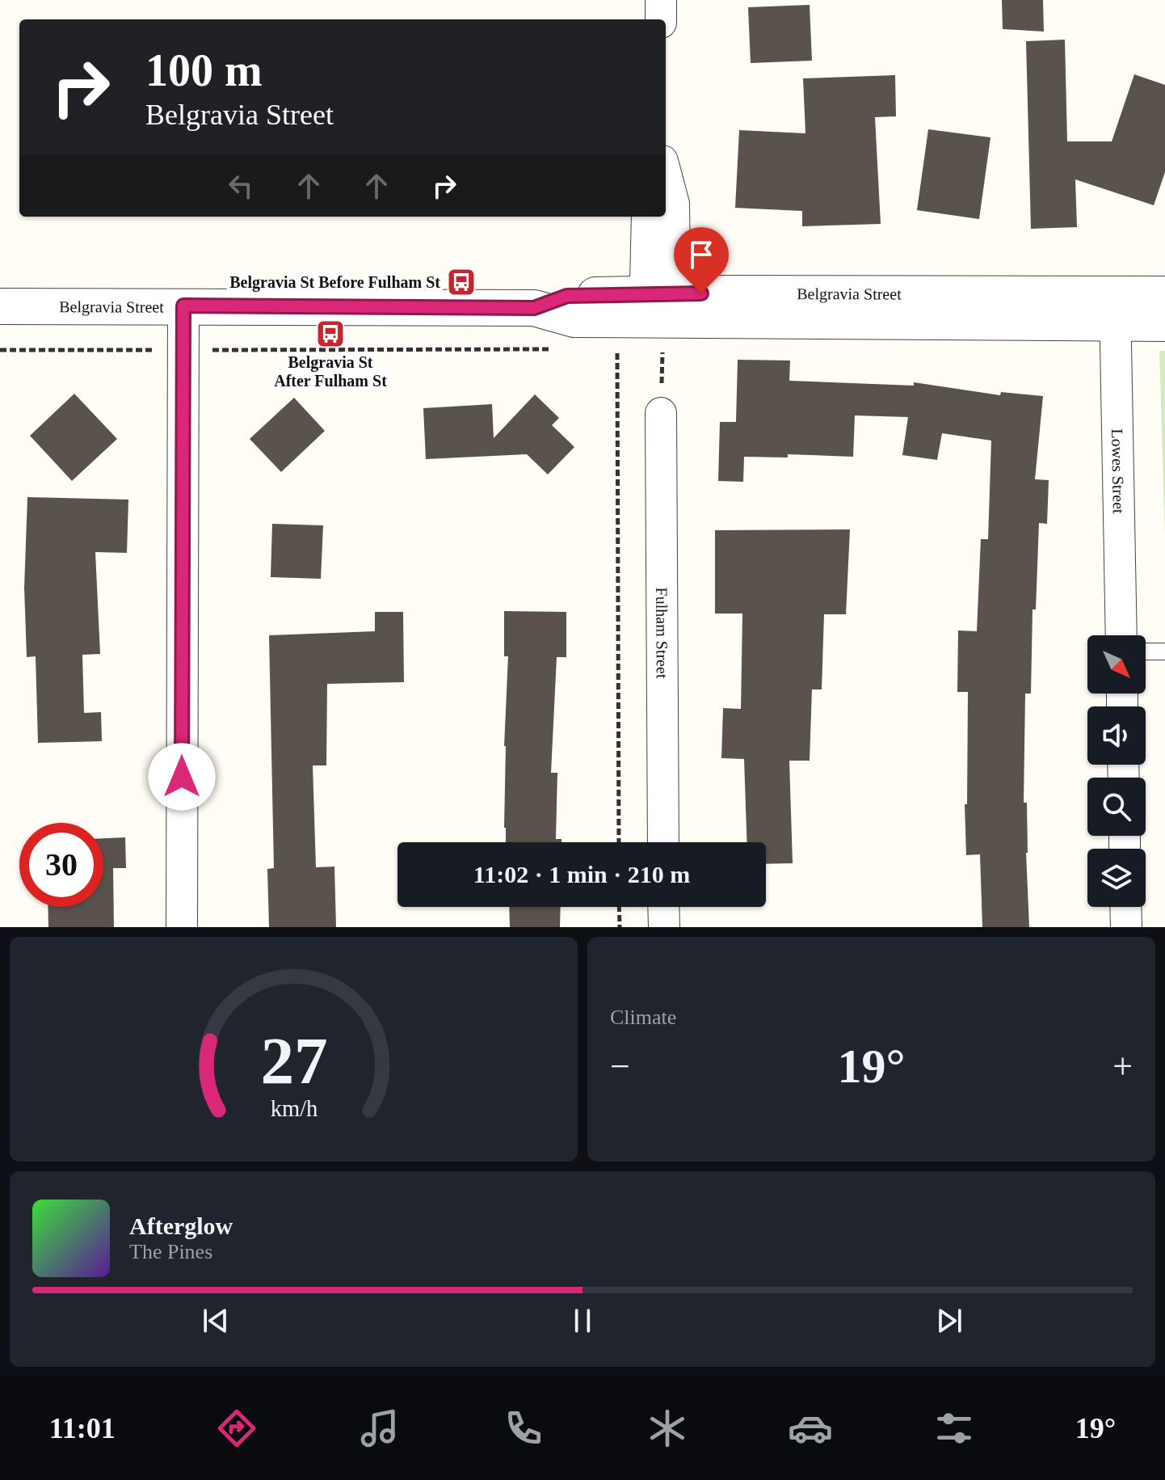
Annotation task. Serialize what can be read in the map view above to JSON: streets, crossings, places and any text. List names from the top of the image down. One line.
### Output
{"streets":{"street":["Belgravia Street","Lowes Street","Fulham Street"]},"crossings":[["Belgravia Street","Lowes Street"]],"places":{"bus stop":["Belgravia St Before Fulham St","Belgravia St After Fulham St"]},"north":"bottom right","page":{"turn":["100 m","Belgravia Street"],"limit":"30","trip":"11:02 · 1 min · 210 m","tile":"Climate","heat":["−","19°","+"],"song":["Afterglow","The Pines"],"tabs":["11:01","19°"],"gauge":["27","km/h"]}}
